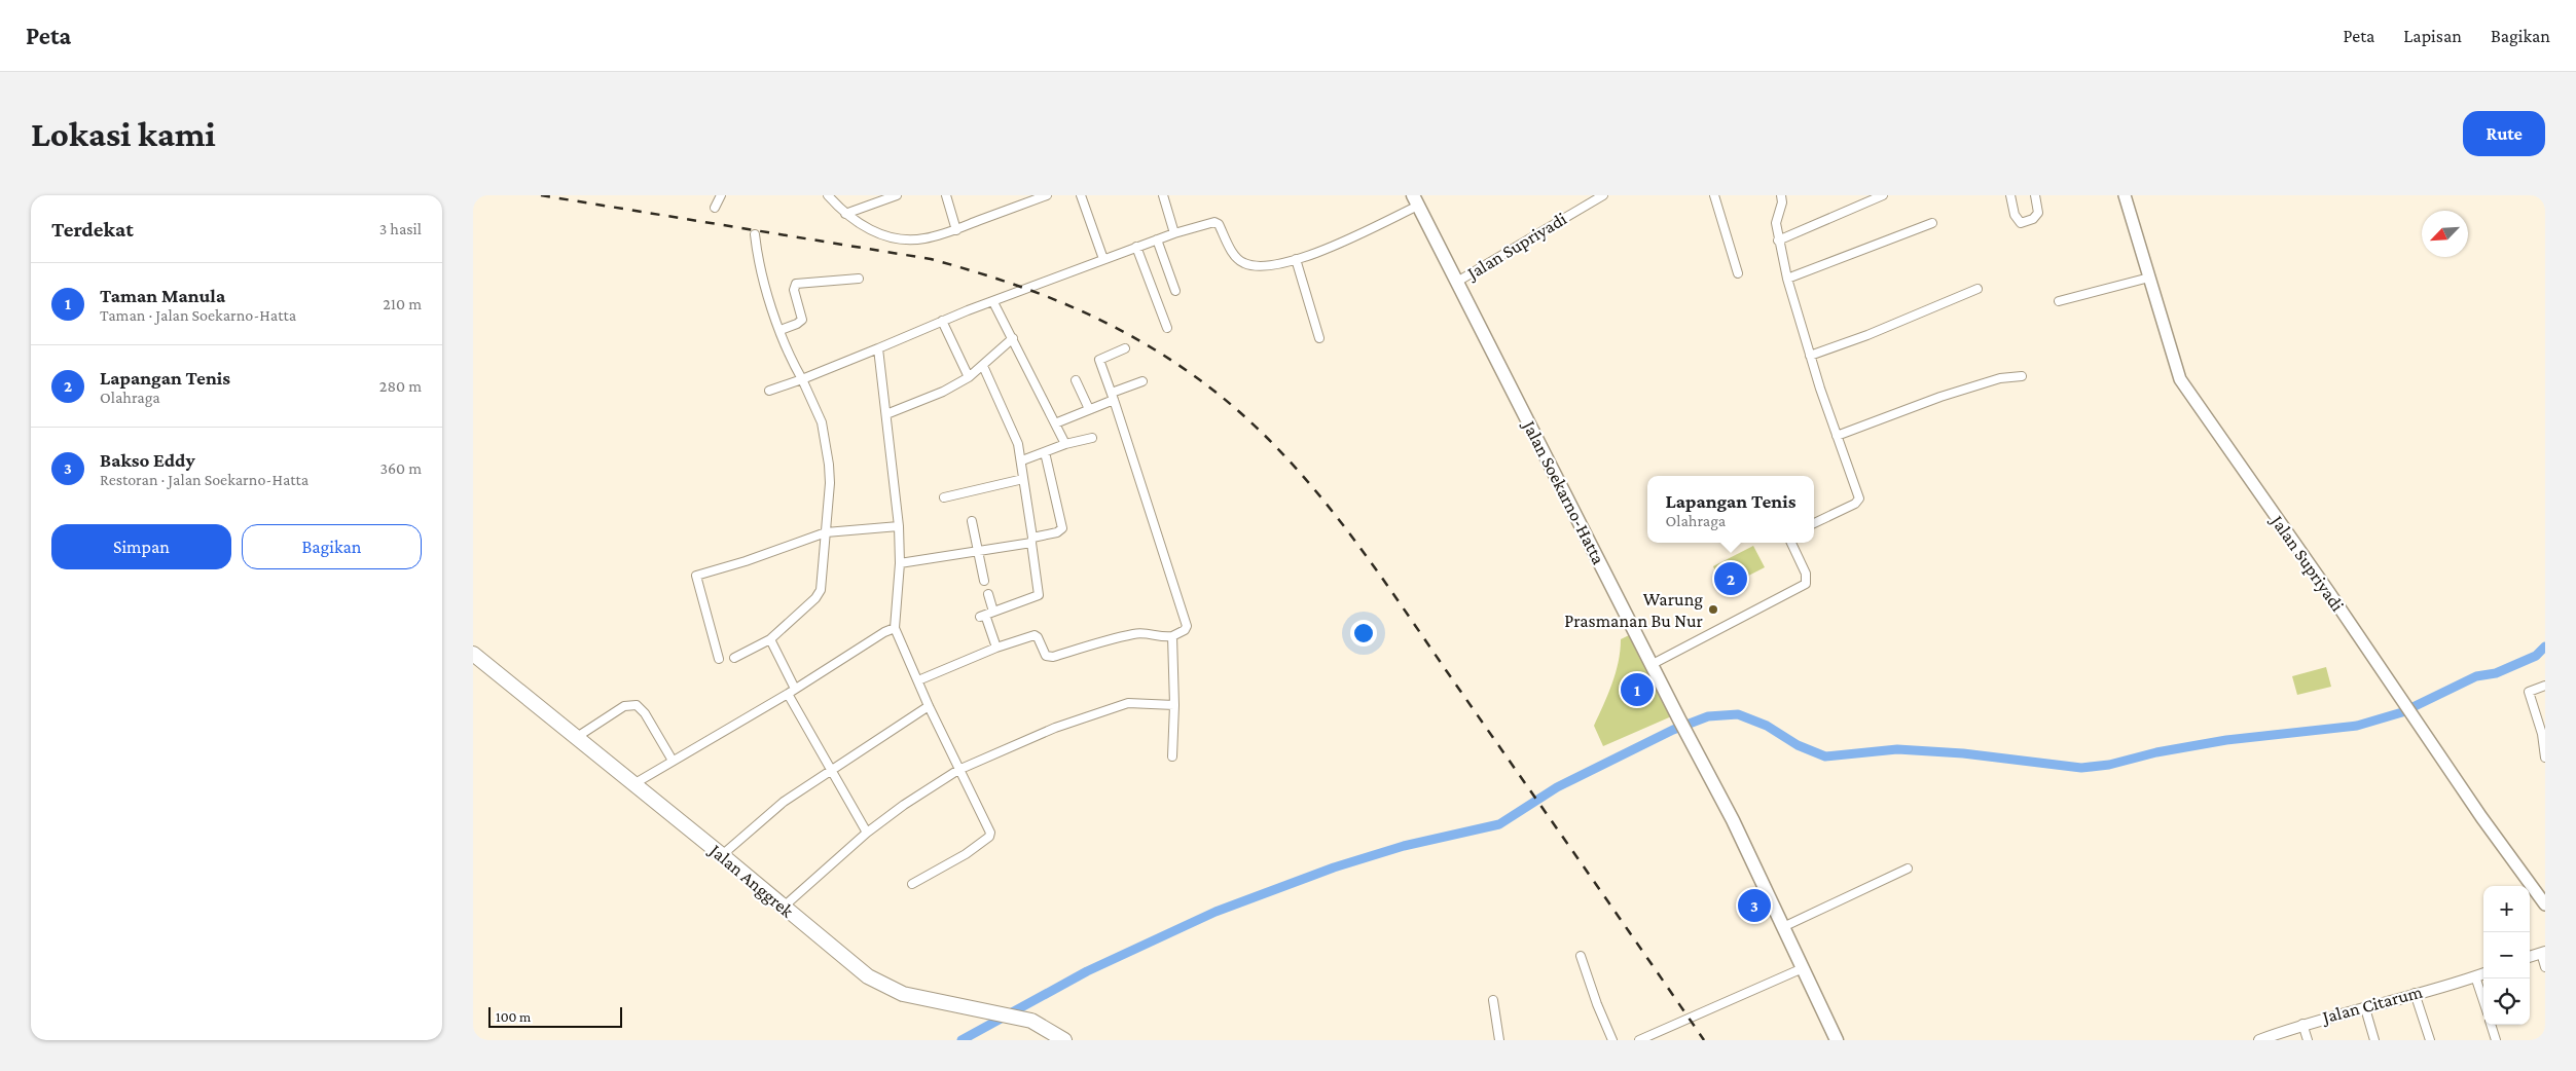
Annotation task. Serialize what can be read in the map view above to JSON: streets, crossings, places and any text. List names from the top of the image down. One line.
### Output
{"streets":{"highway":["Jalan Anggrek"],"main road":["Jalan Supriyadi","Jalan Soekarno-Hatta"],"street":["Jalan Citarum"]},"crossings":[["Jalan Supriyadi","Jalan Soekarno-Hatta"]],"places":["Warung Prasmanan Bu Nur"],"scale_bar":"100 m","north":"bottom left","page":{"header":"Peta","nav":["Peta","Lapisan","Bagikan"],"buttons":["Rute",["Simpan","Bagikan"]],"title":"Lokasi kami","heading":["Terdekat","3 hasil"],"list":[{"mark":"1","name":"Taman Manula","note":"Taman · Jalan Soekarno-Hatta","value":"210 m"},{"mark":"2","name":"Lapangan Tenis","note":"Olahraga","value":"280 m"},{"mark":"3","name":"Bakso Eddy","note":"Restoran · Jalan Soekarno-Hatta","value":"360 m"}],"popup":["Lapangan Tenis","Olahraga"],"pins":["2","1","3"],"map_buttons":["+","−"],"scale":"100 m"}}
